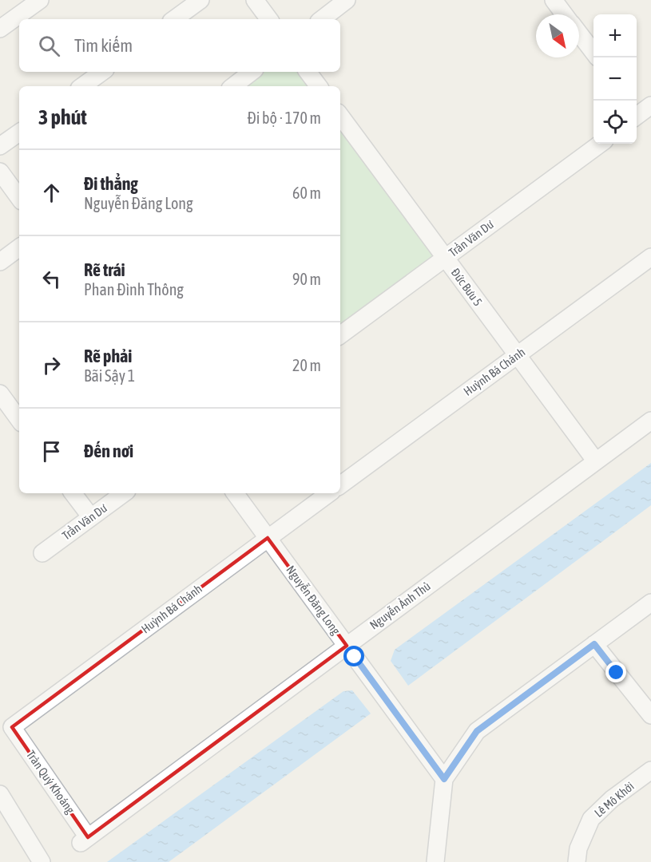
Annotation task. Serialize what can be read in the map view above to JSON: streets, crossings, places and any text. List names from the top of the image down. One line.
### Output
{"streets":{"street":["Trần Văn Dư","Đức Bưu 5","Huỳnh Bá Chánh","Nguyễn Đăng Long","Nguyễn Ảnh Thủ","Tràn Quý Khoáng","Lê Mô Khởi"]},"crossings":[["Trần Văn Dư","Đức Bưu 5"],["Đức Bưu 5","Huỳnh Bá Chánh"],["Đức Bưu 5","Nguyễn Ảnh Thủ"],["Huỳnh Bá Chánh","Nguyễn Đăng Long"],["Huỳnh Bá Chánh","Tràn Quý Khoáng"],["Nguyễn Đăng Long","Nguyễn Ảnh Thủ"],["Nguyễn Ảnh Thủ","Tràn Quý Khoáng"]],"north":"bottom right","page":{"map_buttons":["+","−"],"search":"Tìm kiếm","heading":["3 phút","Đi bộ · 170 m"],"list":[["Đi thẳng","Nguyễn Đăng Long","60 m"],["Rẽ trái","Phan Đình Thông","90 m"],["Rẽ phải","Bãi Sậy 1","20 m"],"Đến nơi"]}}
